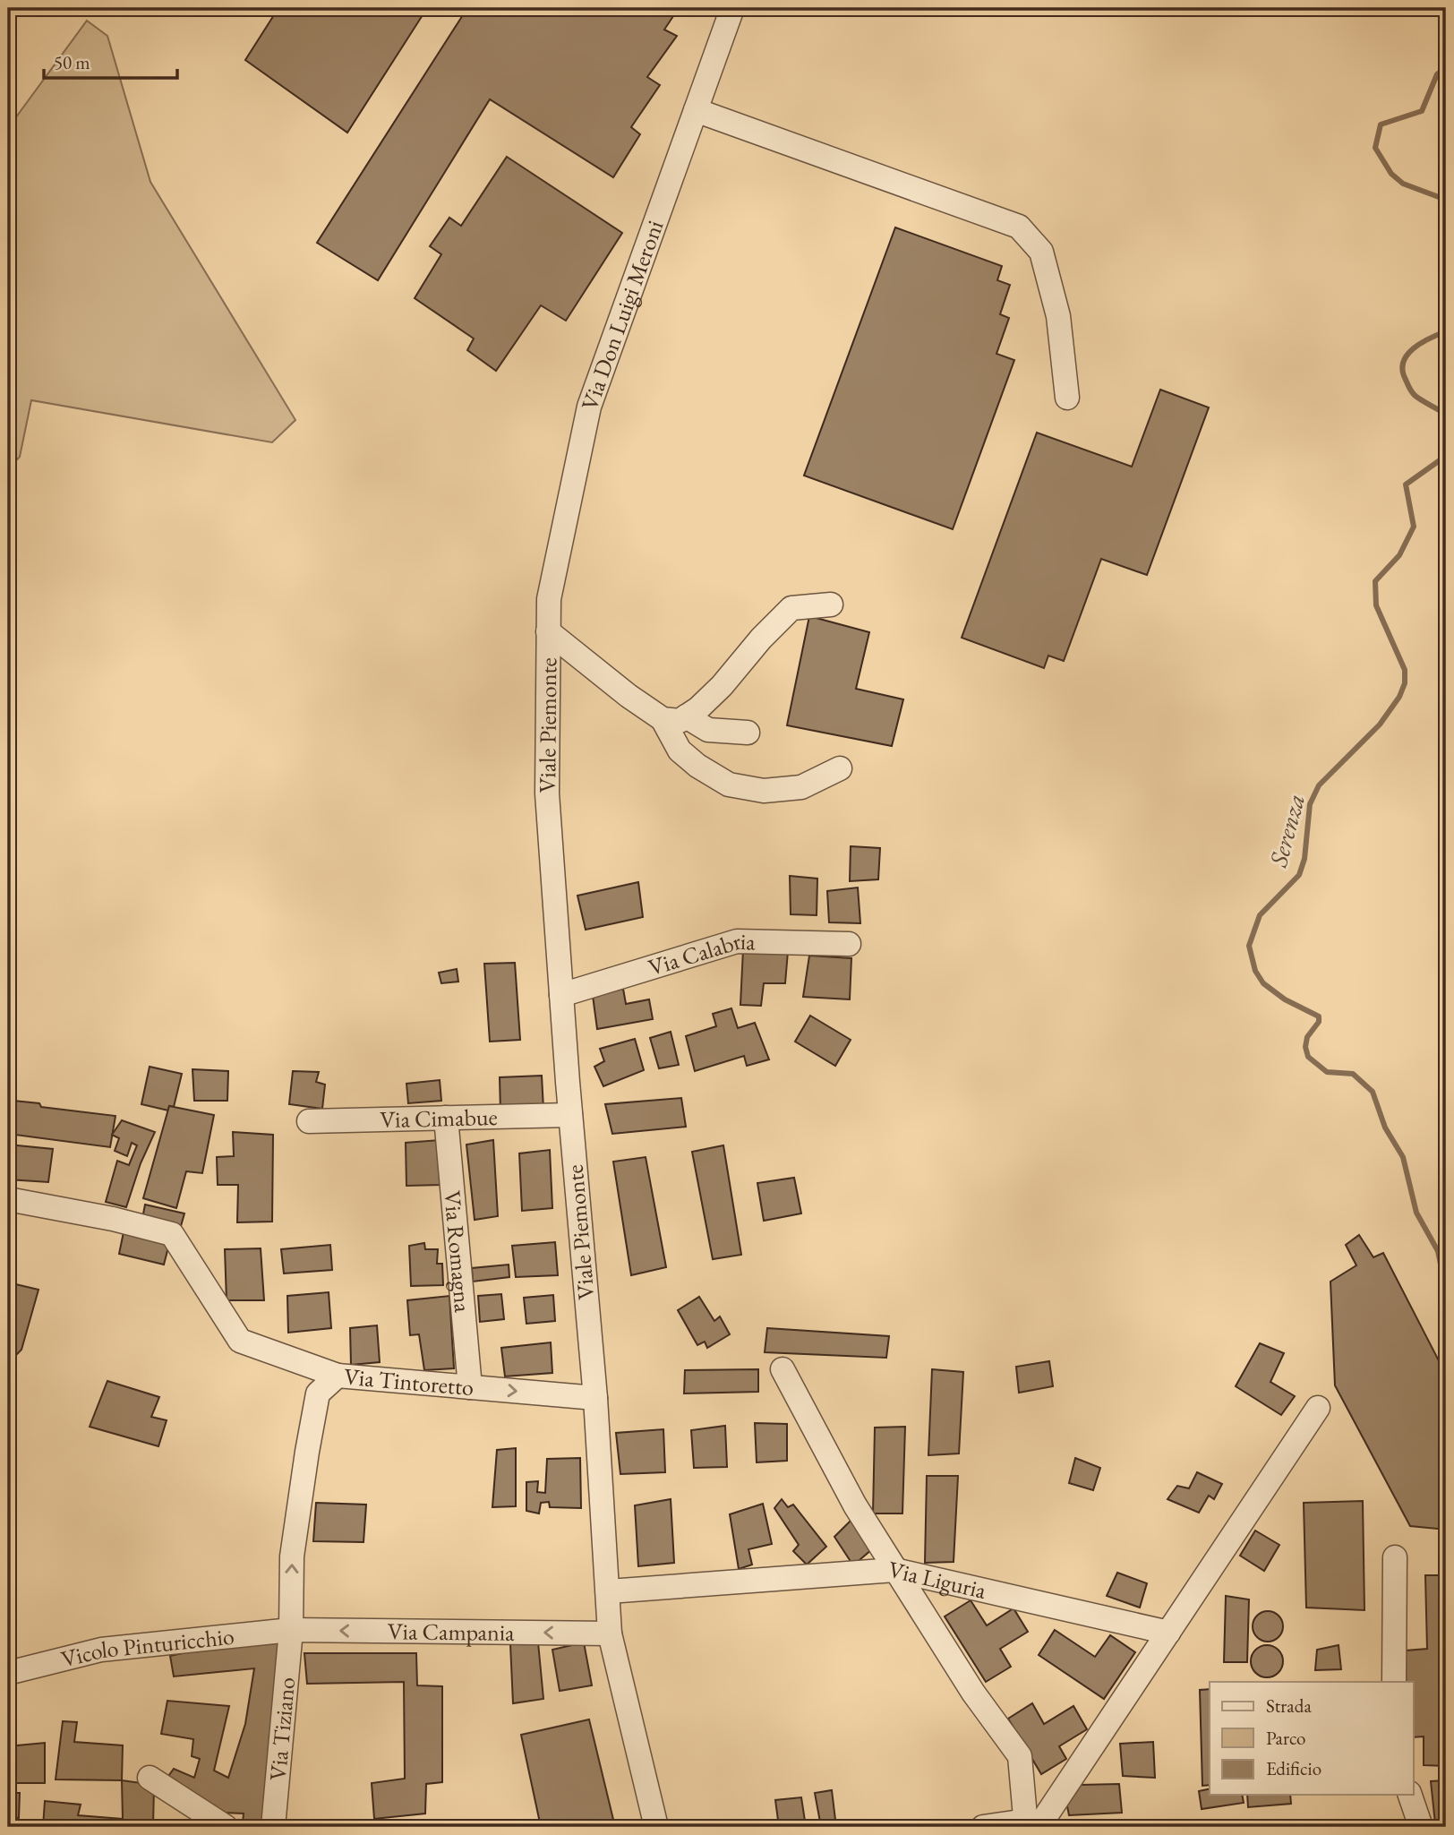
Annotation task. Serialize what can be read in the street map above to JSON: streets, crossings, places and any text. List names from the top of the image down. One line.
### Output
{"streets":{"street":["Via Don Luigi Meroni","Viale Piemonte","Via Calabria","Via Cimabue","Via Romagna","Via Tintoretto","Via Liguria","Via Campania","Vicolo Pinturicchio","Via Tiziano"]},"crossings":[["Via Don Luigi Meroni","Viale Piemonte"],["Viale Piemonte","Via Calabria"],["Viale Piemonte","Via Cimabue"],["Viale Piemonte","Via Tintoretto"],["Viale Piemonte","Via Campania"],["Via Cimabue","Via Romagna"],["Via Romagna","Via Tintoretto"],["Via Tintoretto","Via Campania"],["Via Tintoretto","Vicolo Pinturicchio"],["Via Tintoretto","Via Tiziano"],["Via Campania","Vicolo Pinturicchio"],["Via Campania","Via Tiziano"],["Vicolo Pinturicchio","Via Tiziano"]],"one_way":["Via Campania"],"water":["Serenza"],"legend":["Strada","Parco","Edificio"],"scale_bar":"50 m"}
